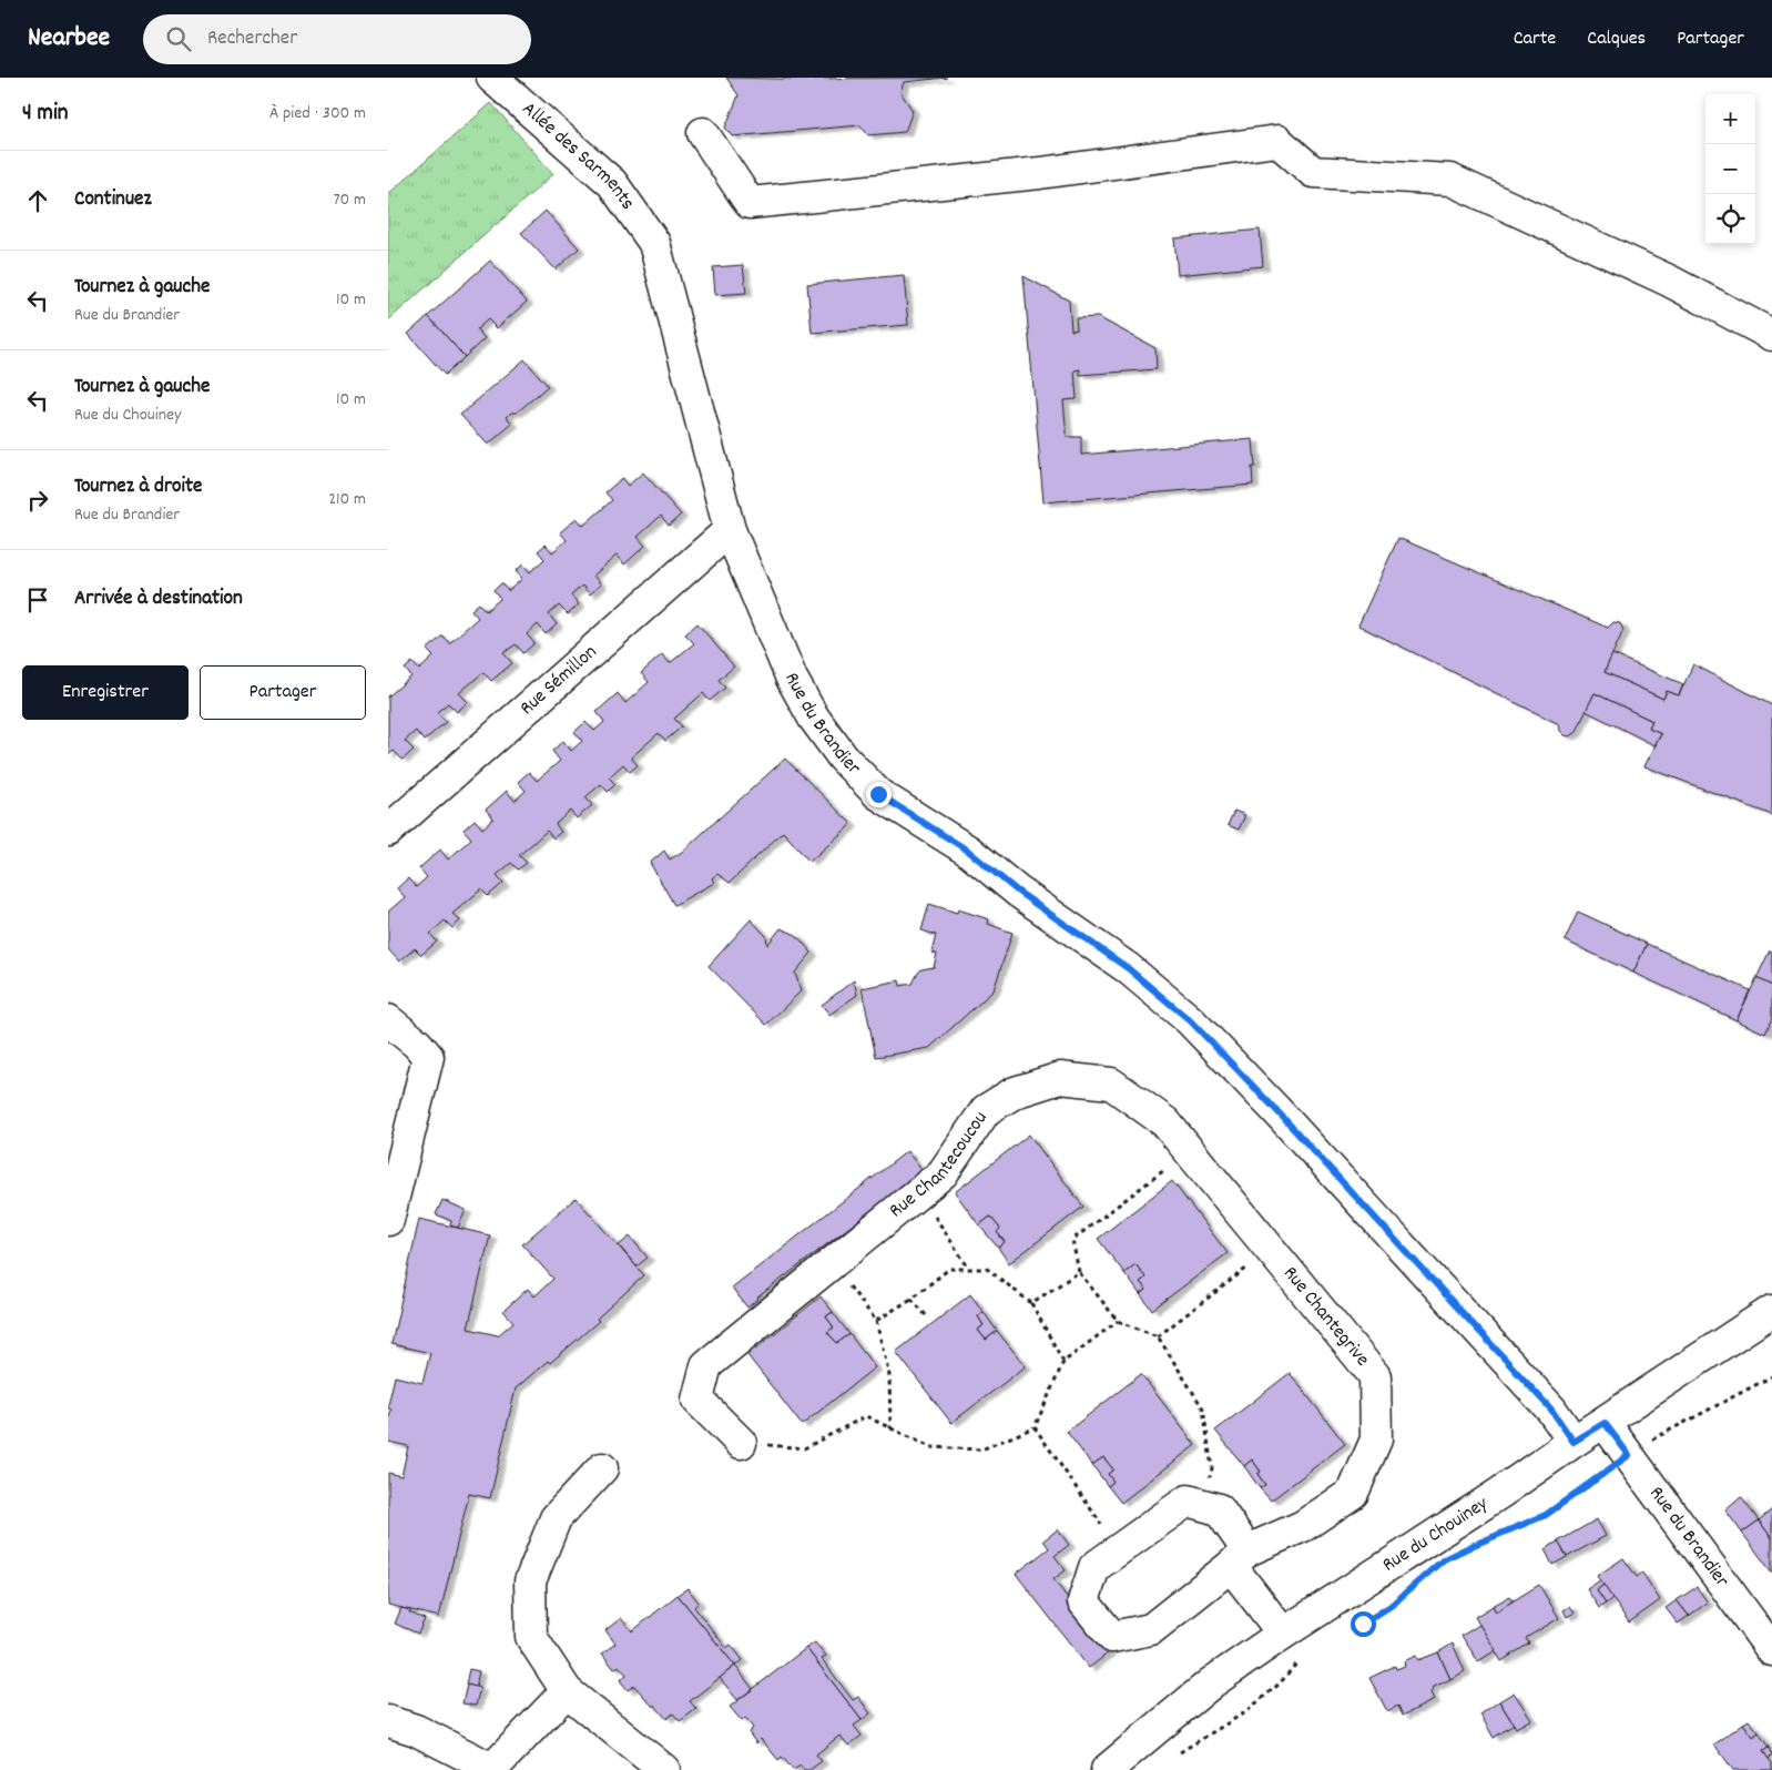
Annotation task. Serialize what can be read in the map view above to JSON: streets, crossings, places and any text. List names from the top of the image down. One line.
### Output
{"streets":{"street":["Allée des Sarments","Rue Sémillon","Rue du Brandier","Rue Chantecoucou","Rue Chantegrive","Rue du Chouiney"]},"crossings":[["Allée des Sarments","Rue du Brandier"],["Rue Sémillon","Rue du Brandier"],["Rue du Brandier","Rue du Chouiney"],["Rue Chantecoucou","Rue Chantegrive"]],"page":{"header":"Nearbee","search":"Rechercher","nav":["Carte","Calques","Partager"],"heading":["4 min","À pied · 300 m"],"map_buttons":["+","−"],"list":[["Continuez","70 m"],["Tournez à gauche","Rue du Brandier","10 m"],["Tournez à gauche","Rue du Chouiney","10 m"],["Tournez à droite","Rue du Brandier","210 m"],"Arrivée à destination"],"buttons":["Enregistrer","Partager"]}}
